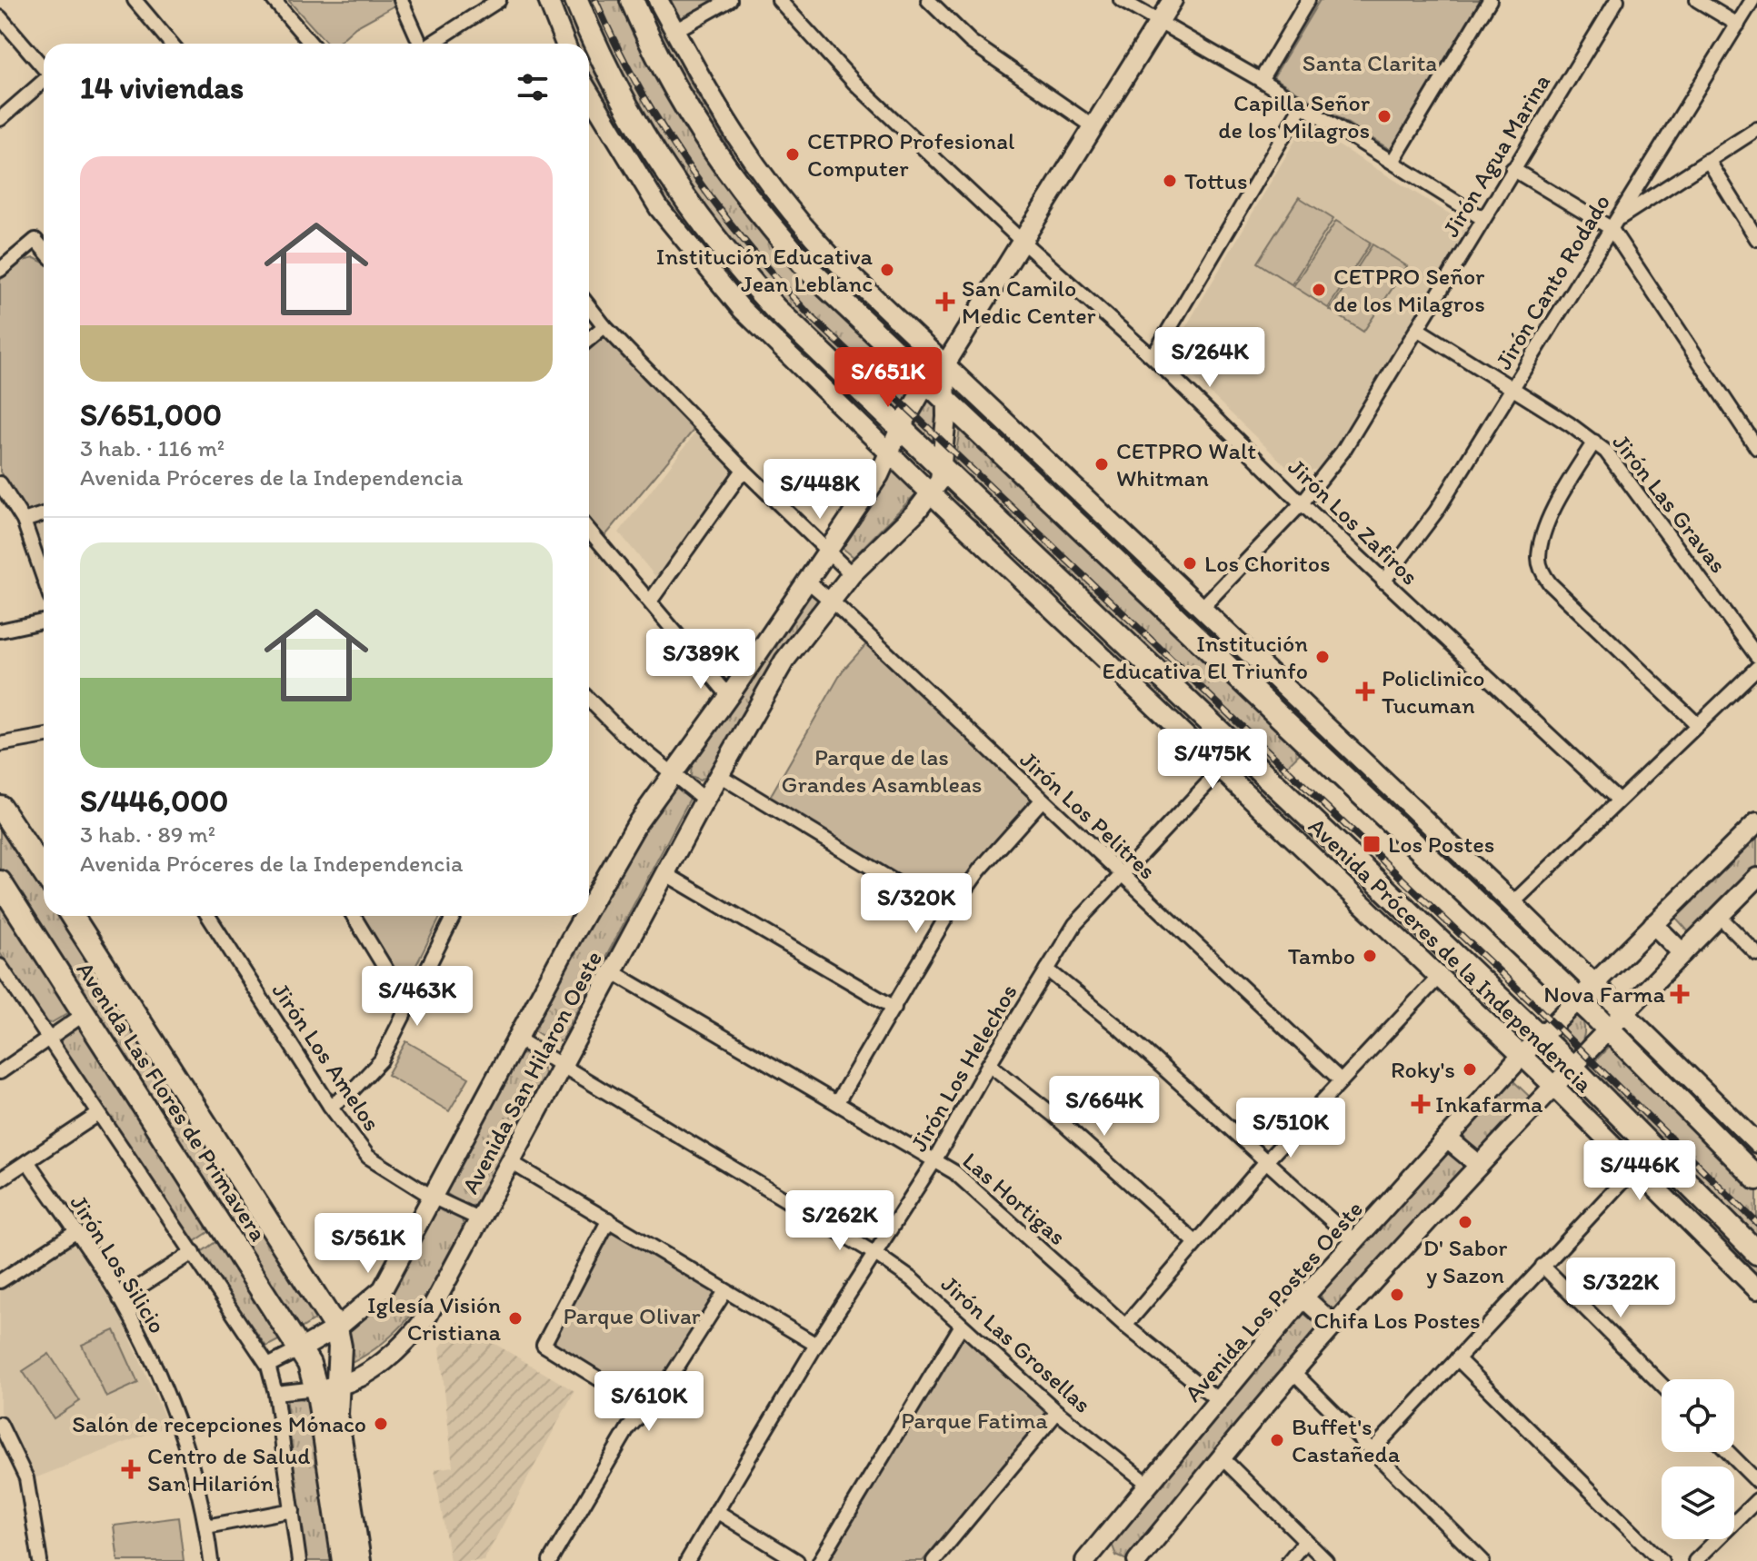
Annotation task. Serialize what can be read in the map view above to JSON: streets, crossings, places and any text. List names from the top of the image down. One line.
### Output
{"streets":{"main road":["Avenida Próceres de la Independencia","Avenida San Hilaron Oeste","Avenida Las Flores de Primavera","Avenida Los Postes Oeste"],"street":["Jirón Agua Marina","Jirón Canto Rodado","Jirón Las Gravas","Jirón Los Zafiros","Jirón Los Pelitres","Jirón Los Amelos","Jirón Los Helechos","Las Hortigas","Jirón Los Silicio","Jirón Las Grosellas"]},"crossings":[["Jirón Agua Marina","Jirón Las Gravas"],["Jirón Agua Marina","Jirón Los Zafiros"],["Jirón Canto Rodado","Jirón Las Gravas"],["Jirón Canto Rodado","Jirón Los Zafiros"],["Jirón Los Zafiros","Avenida San Hilaron Oeste"],["Jirón Los Pelitres","Jirón Los Helechos"],["Jirón Los Pelitres","Avenida San Hilaron Oeste"],["Avenida Próceres de la Independencia","Jirón Los Helechos"],["Avenida Próceres de la Independencia","Avenida San Hilaron Oeste"],["Avenida Próceres de la Independencia","Avenida Los Postes Oeste"],["Jirón Los Amelos","Avenida San Hilaron Oeste"],["Jirón Los Helechos","Las Hortigas"],["Jirón Los Helechos","Jirón Las Grosellas"],["Avenida San Hilaron Oeste","Avenida Las Flores de Primavera"],["Avenida San Hilaron Oeste","Las Hortigas"],["Avenida San Hilaron Oeste","Jirón Las Grosellas"],["Las Hortigas","Avenida Los Postes Oeste"],["Avenida Los Postes Oeste","Jirón Las Grosellas"]],"parks":["Santa Clarita","Parque de las Grandes Asambleas","Parque Olivar","Parque Fatima"],"places":{"other":["Capilla Señor de los Milagros","CETPRO Profesional Computer","Tottus","Institución Educativa Jean Leblanc","CETPRO Señor de los Milagros","CETPRO Walt Whitman","Los Choritos","Institución Educativa El Triunfo","Tambo","Roky's","D' Sabor y Sazon","Chifa Los Postes","Iglesía Visión Cristiana","Salón de recepciones Mónaco","Buffet's Castañeda"],"health":["San Camilo Medic Center","Policlinico Tucuman","Nova Farma","Inkafarma","Centro de Salud San Hilarión"],"transit":["Los Postes"]},"page":{"heading":"14 viviendas","list":[{"name":"S/651,000","note":"3 hab. · 116 m² · Avenida Próceres de la Independencia"},{"name":"S/446,000","note":"3 hab. · 89 m² · Avenida Próceres de la Independencia"}],"price":["S/264K","S/651K","S/448K","S/389K","S/475K","S/320K","S/463K","S/664K","S/510K","S/446K","S/262K","S/561K","S/322K","S/610K"]}}
